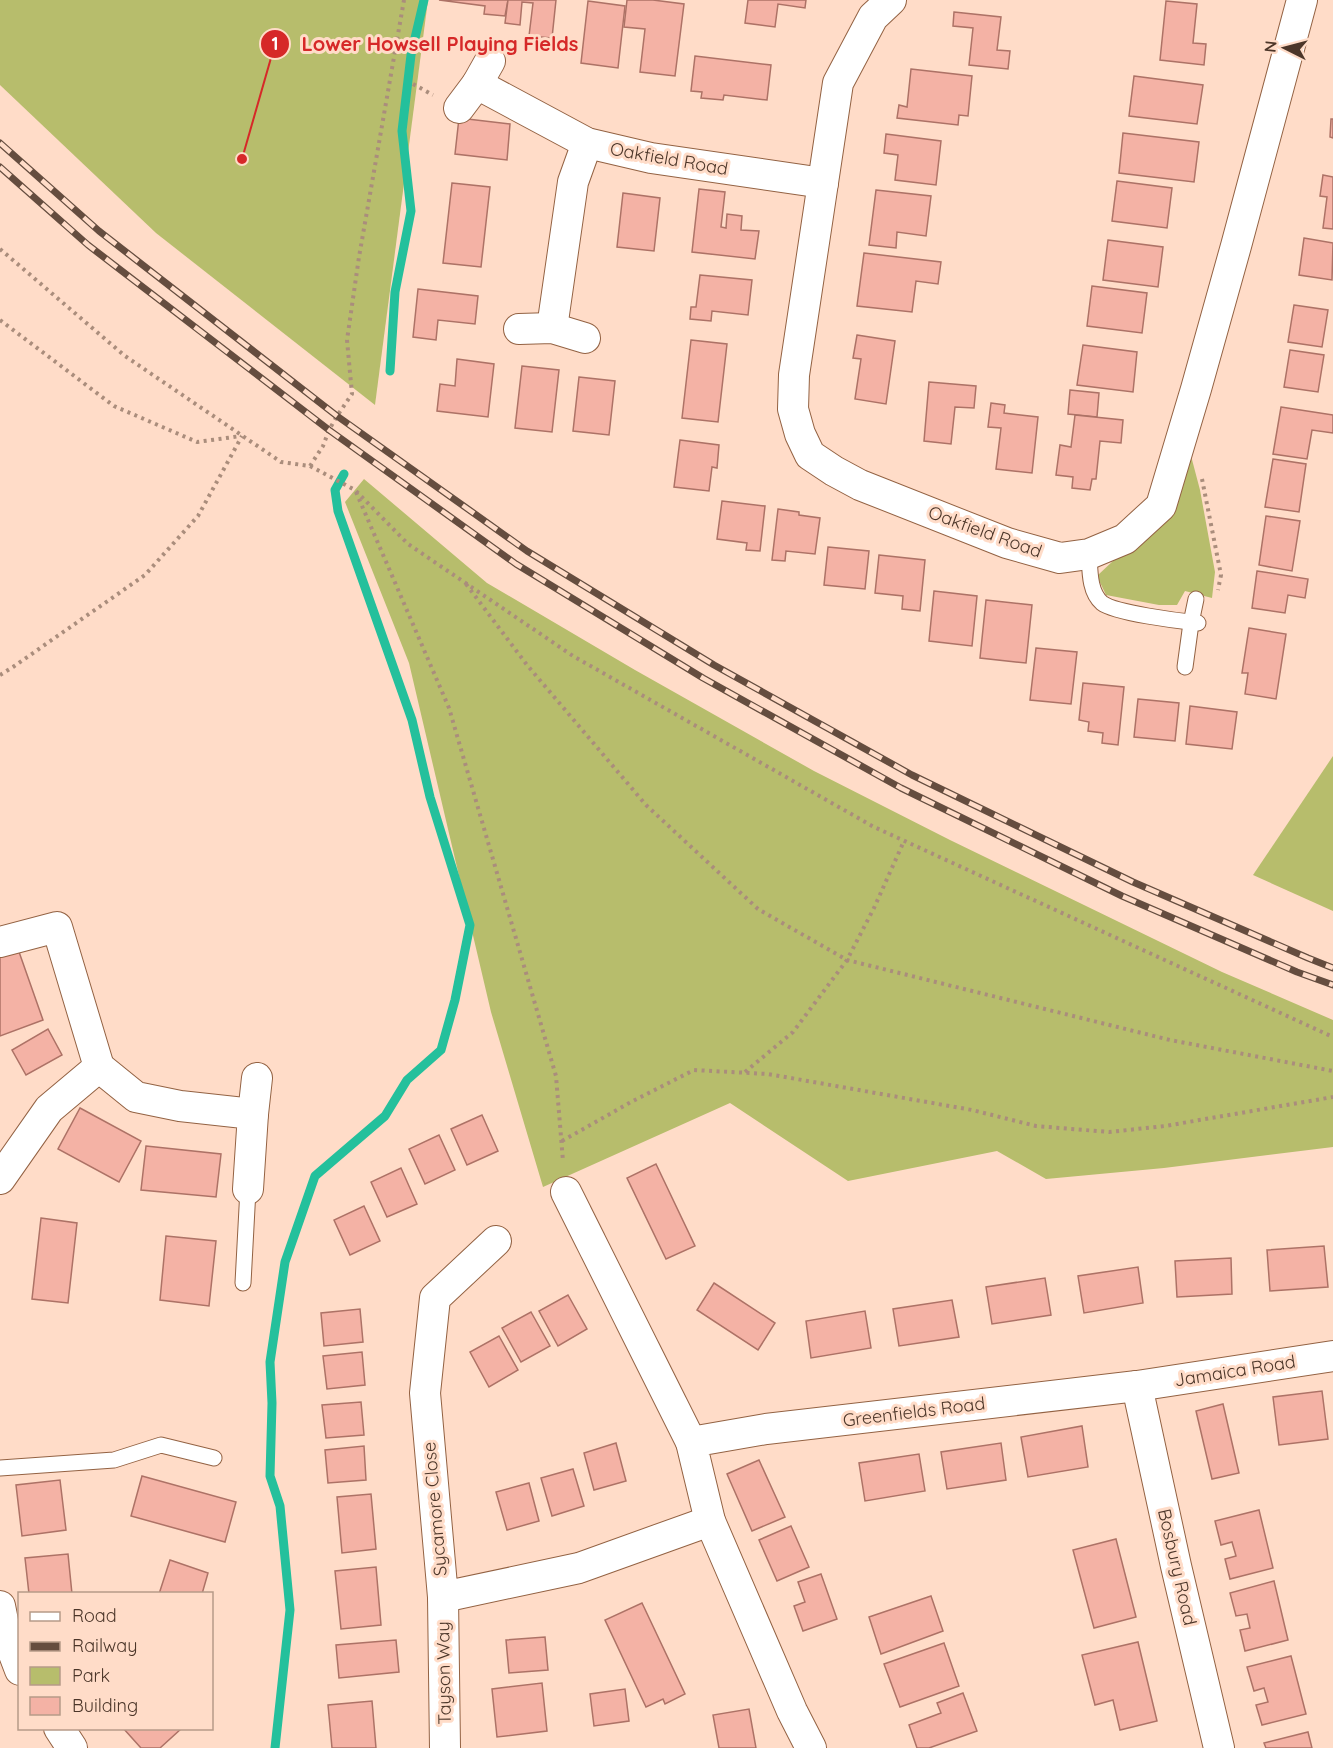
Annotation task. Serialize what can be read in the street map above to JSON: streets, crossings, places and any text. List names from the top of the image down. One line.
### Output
{"streets":{"street":["Oakfield Road","Jamaica Road","Greenfields Road","Sycamore Close","Bosbury Road","Tayson Way"]},"crossings":[["Jamaica Road","Greenfields Road"],["Jamaica Road","Bosbury Road"],["Greenfields Road","Bosbury Road"],["Sycamore Close","Tayson Way"]],"places":["Lower Howsell Playing Fields"],"legend":["Road","Railway","Park","Building"],"north":"left"}
